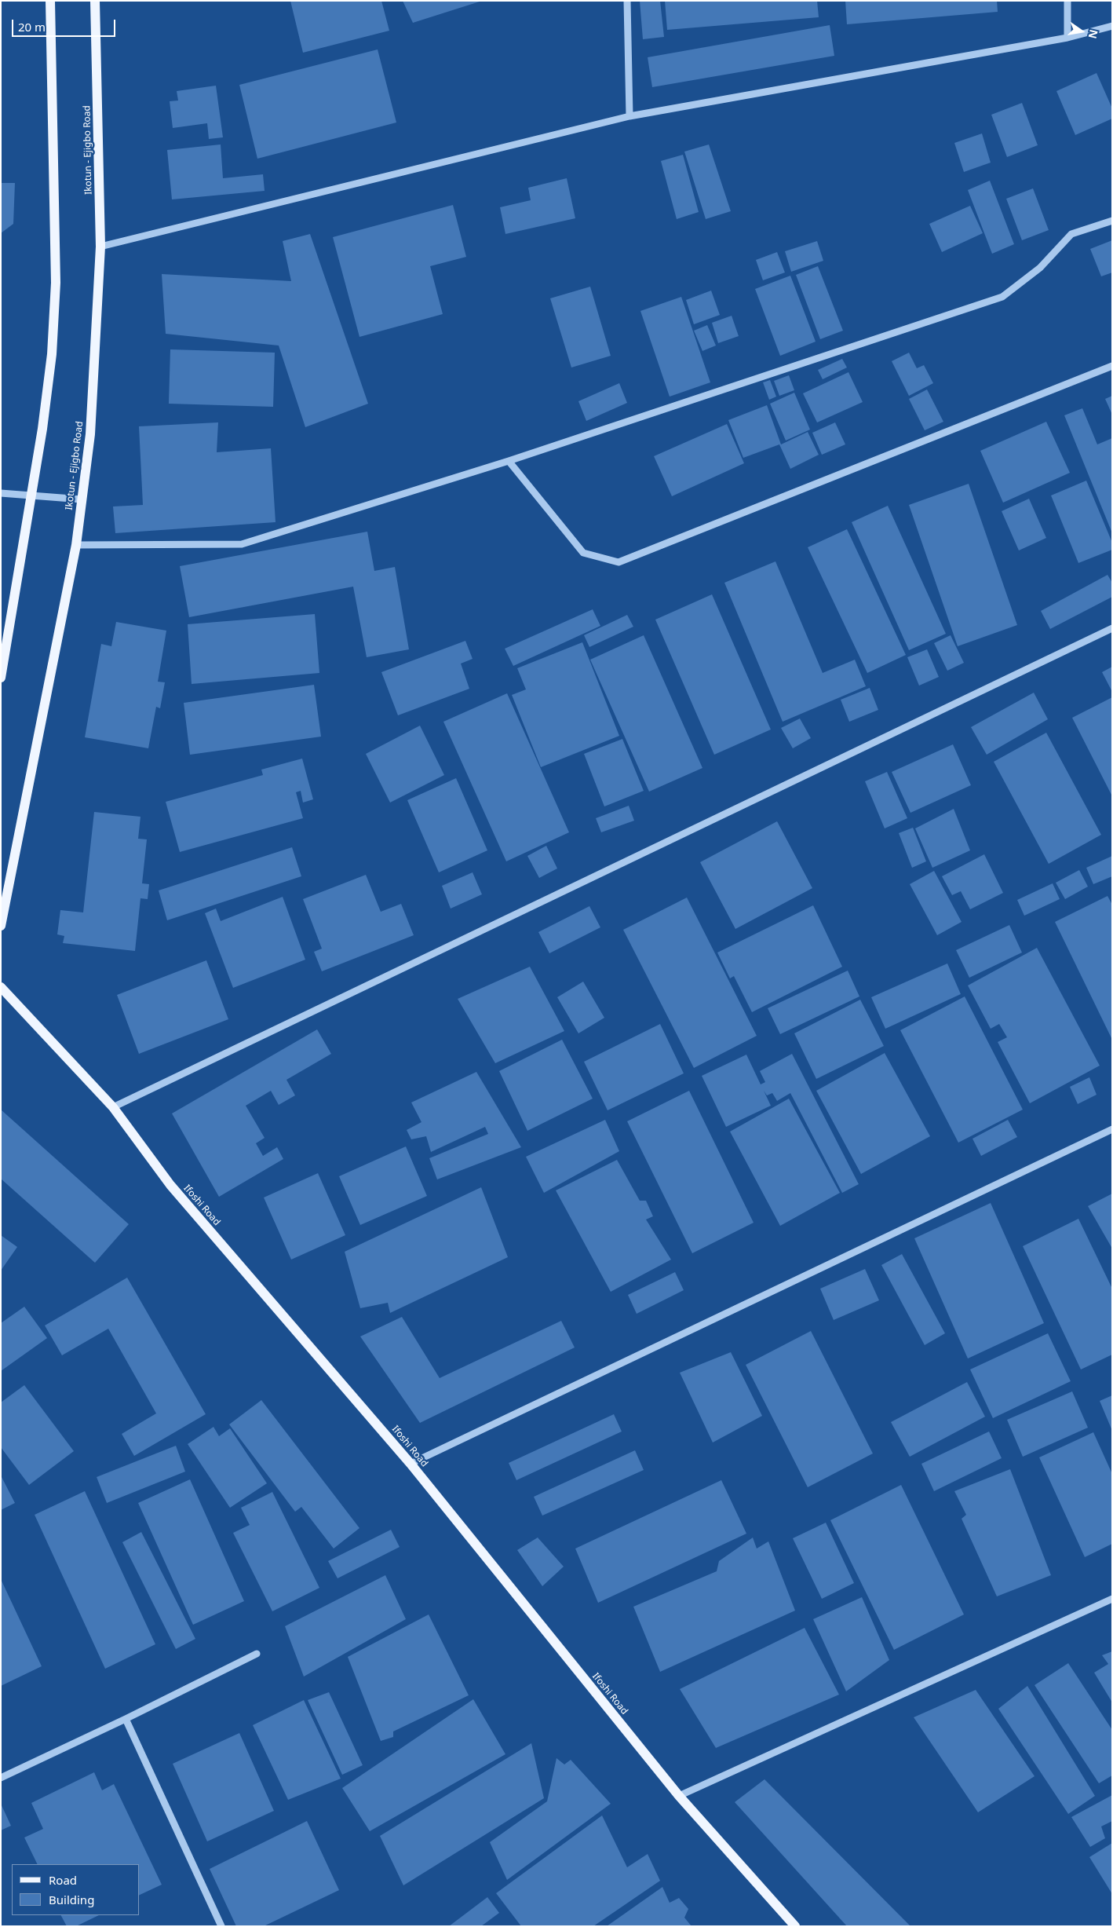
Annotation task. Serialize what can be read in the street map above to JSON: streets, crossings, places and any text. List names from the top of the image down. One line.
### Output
{"streets":{"main road":["Ikotun - Ejigbo Road","Ifoshi Road"]},"legend":["Road","Building"],"scale_bar":"20 m","north":"right"}
